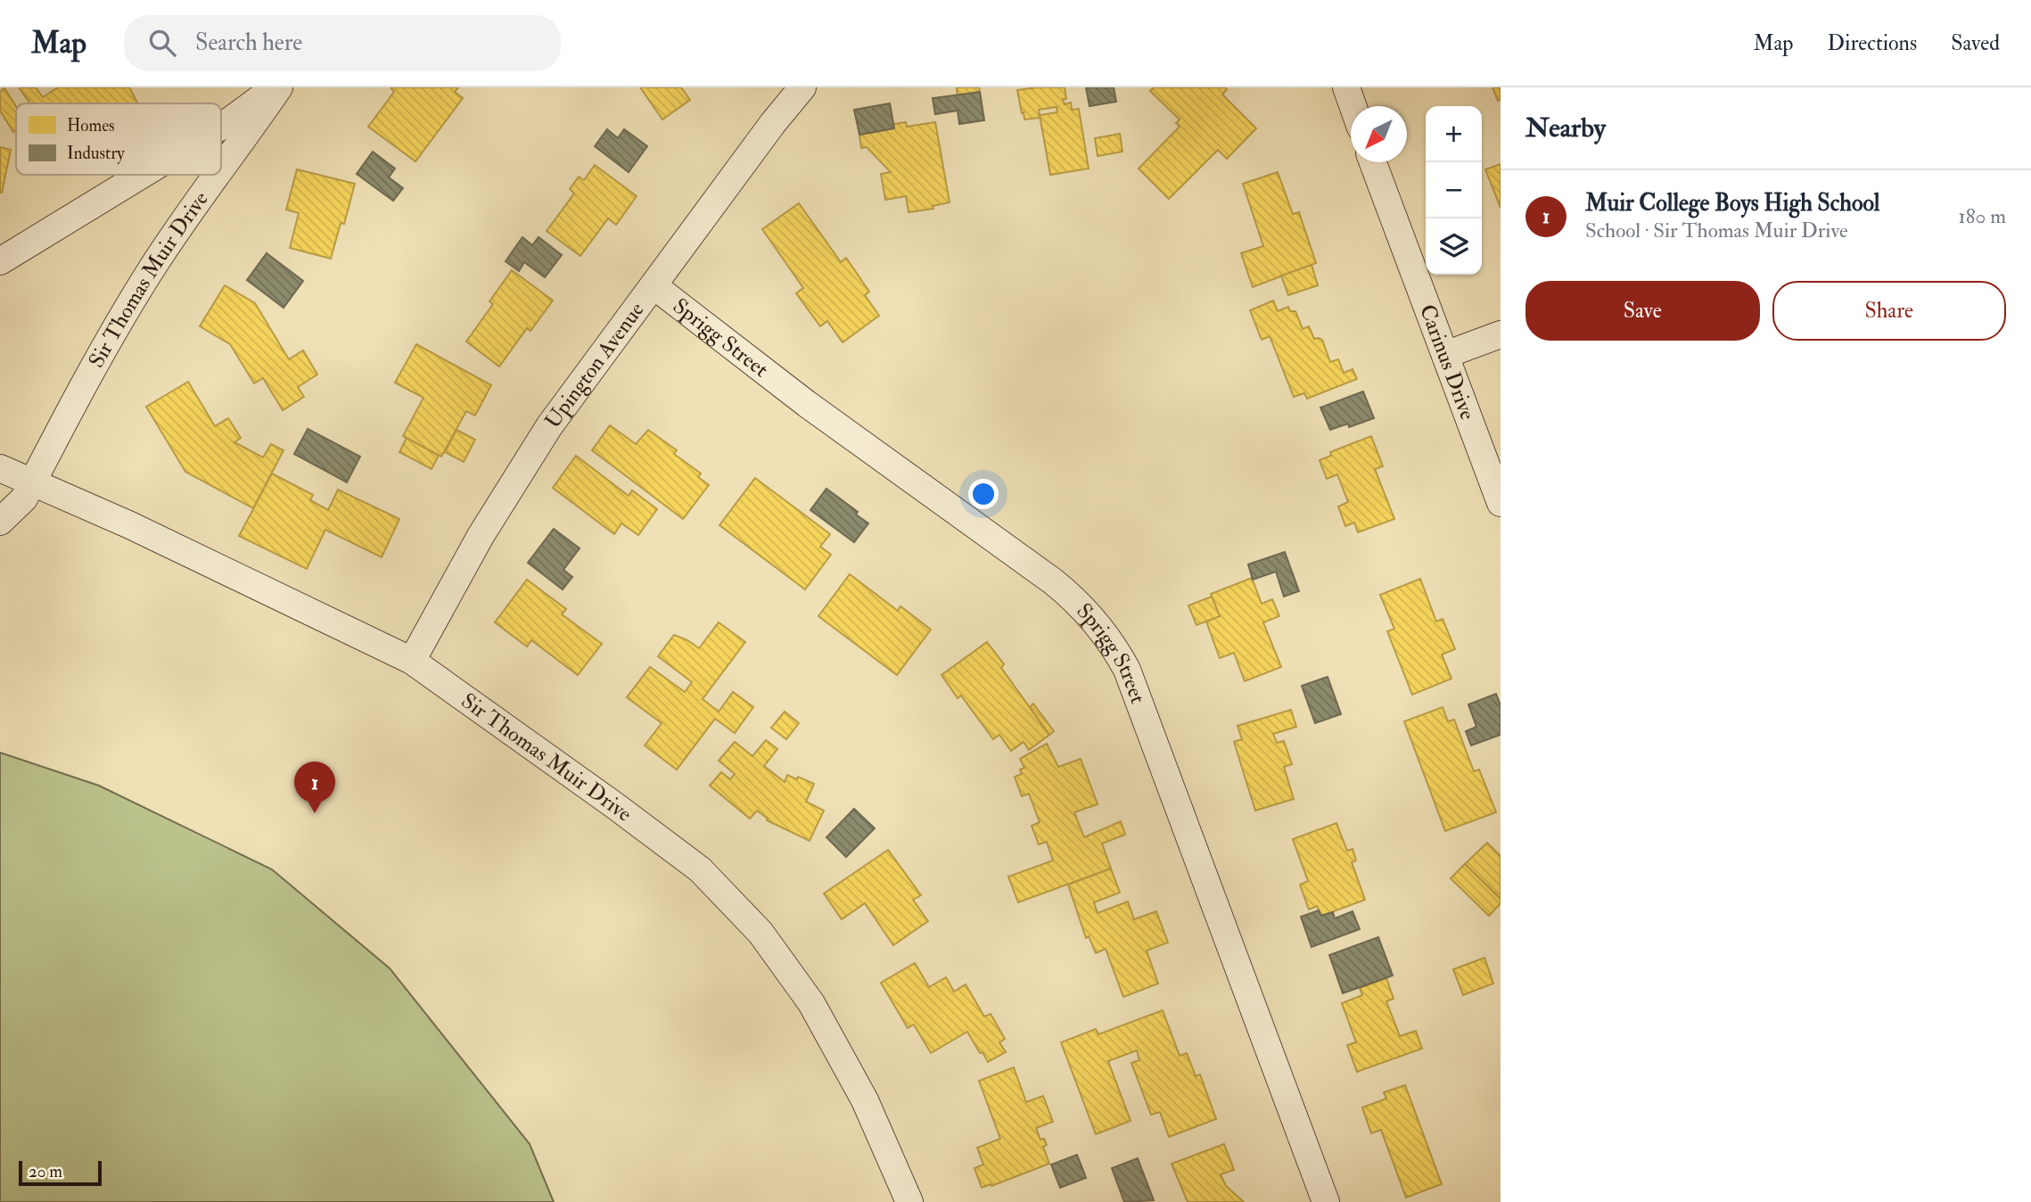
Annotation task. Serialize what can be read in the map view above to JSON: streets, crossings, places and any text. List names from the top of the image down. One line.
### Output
{"streets":{"street":["Sir Thomas Muir Drive","Sprigg Street","Carinus Drive","Upington Avenue"]},"crossings":[["Sir Thomas Muir Drive","Upington Avenue"],["Sprigg Street","Upington Avenue"]],"legend":["Homes","Industry"],"scale_bar":"20 m","north":"bottom left","page":{"header":"Map","search":"Search here","nav":["Map","Directions","Saved"],"heading":"Nearby","map_buttons":["+","−"],"list":[{"mark":"1","name":"Muir College Boys High School","note":"School · Sir Thomas Muir Drive","value":"180 m"}],"buttons":["Save","Share"],"pins":"1","scale":"20 m"}}
